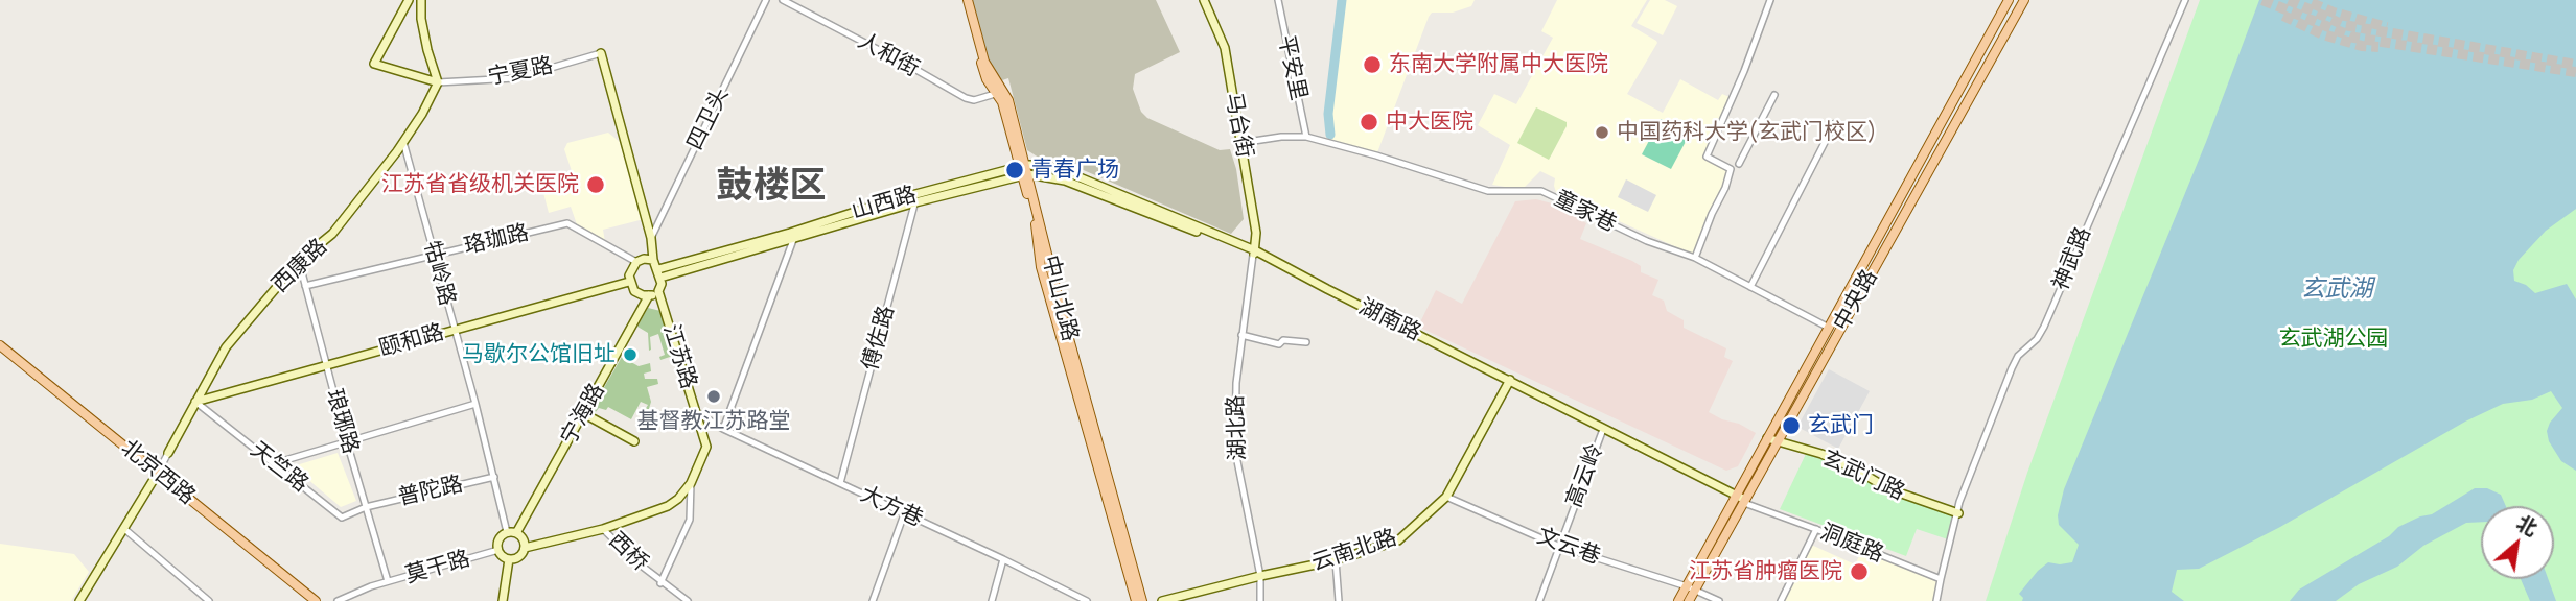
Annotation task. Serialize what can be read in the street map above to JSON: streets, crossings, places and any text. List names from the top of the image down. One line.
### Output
{"streets":{"main road":["中山北路","中央路","北京西路"],"street":["人和街","平安里","宁夏路","四卫头","马台街","山西路","童家巷","珞珈路","神武路","西康路","牯岭路","湖南路","傅佐路","颐和路","江苏路","宁海路","琅琊路","湖北路","天竺路","高云岭","玄武门路","普陀路","大方巷","洞庭路","文云巷","云南北路","西桥","莫干路"]},"crossings":[["人和街","中山北路"],["平安里","童家巷"],["宁夏路","西康路"],["马台街","童家巷"],["马台街","湖南路"],["马台街","湖北路"],["山西路","珞珈路"],["山西路","中山北路"],["山西路","湖南路"],["山西路","傅佐路"],["山西路","颐和路"],["山西路","江苏路"],["山西路","宁海路"],["童家巷","中央路"],["珞珈路","牯岭路"],["珞珈路","颐和路"],["珞珈路","江苏路"],["珞珈路","宁海路"],["珞珈路","琅琊路"],["神武路","玄武门路"],["神武路","洞庭路"],["西康路","牯岭路"],["西康路","颐和路"],["西康路","琅琊路"],["西康路","天竺路"],["牯岭路","颐和路"],["牯岭路","江苏路"],["牯岭路","宁海路"],["牯岭路","普陀路"],["牯岭路","莫干路"],["中山北路","湖南路"],["中央路","湖南路"],["中央路","玄武门路"],["中央路","洞庭路"],["中央路","文云巷"],["湖南路","湖北路"],["湖南路","高云岭"],["湖南路","洞庭路"],["湖南路","云南北路"],["傅佐路","大方巷"],["颐和路","江苏路"],["颐和路","宁海路"],["颐和路","琅琊路"],["颐和路","天竺路"],["江苏路","宁海路"],["江苏路","大方巷"],["江苏路","西桥"],["江苏路","莫干路"],["宁海路","莫干路"],["琅琊路","天竺路"],["琅琊路","普陀路"],["琅琊路","莫干路"],["湖北路","云南北路"],["天竺路","普陀路"],["高云岭","文云巷"],["文云巷","云南北路"]],"districts":["鼓楼区"],"water":["玄武湖"],"parks":["玄武湖公园"],"places":["东南大学附属中大医院","中大医院","中国药科大学(玄武门校区)","青春广场","江苏省省级机关医院","马歇尔公馆旧址","基督教江苏路堂","玄武门","江苏省肿瘤医院"],"north":"top right"}
